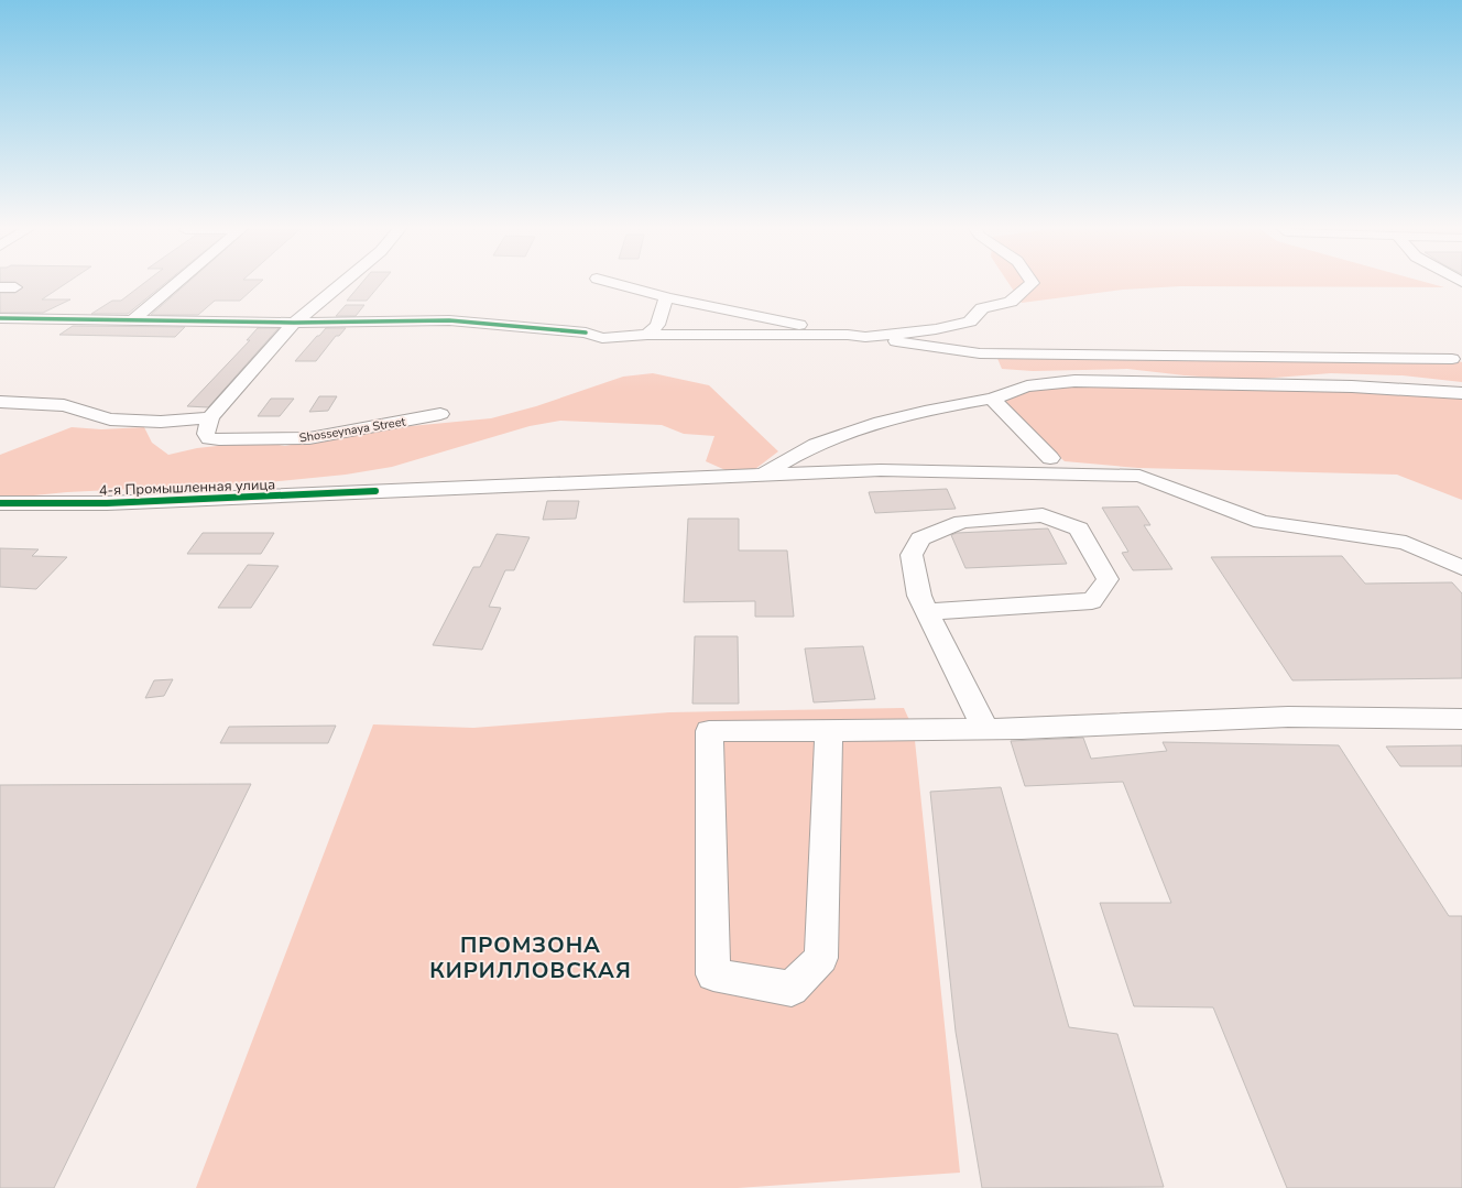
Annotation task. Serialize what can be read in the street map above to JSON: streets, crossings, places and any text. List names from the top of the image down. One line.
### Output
{"streets":{"street":["Shosseynaya Street","4-я Промышленная улица"]},"districts":["ПРОМЗОНА КИРИЛЛОВСКАЯ"]}
